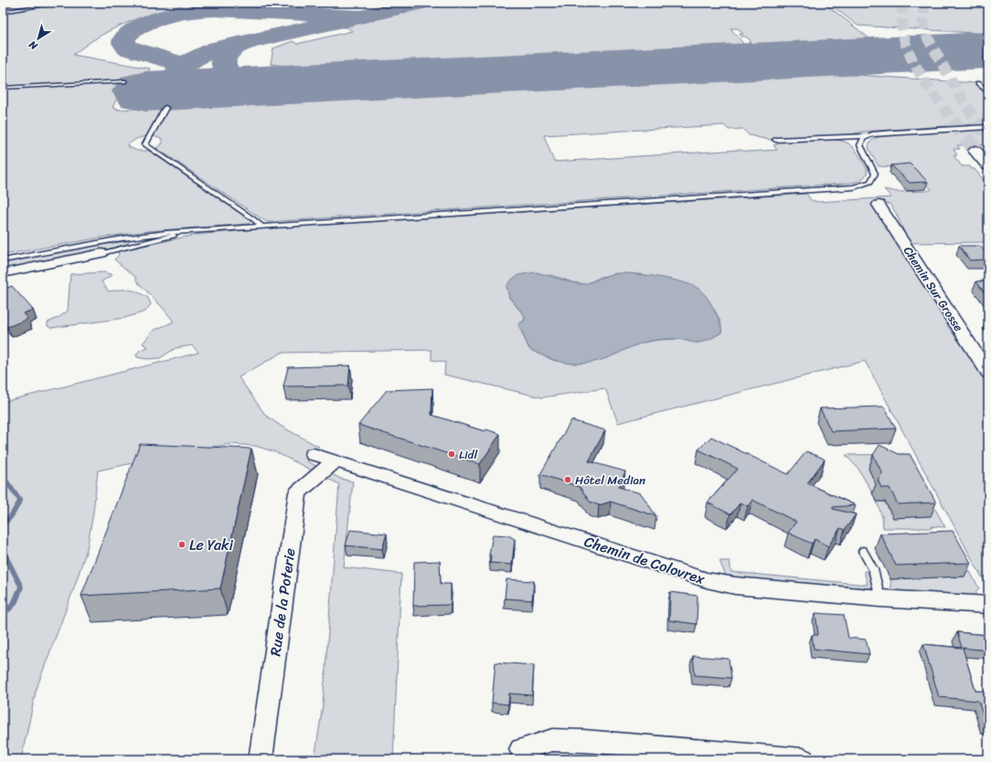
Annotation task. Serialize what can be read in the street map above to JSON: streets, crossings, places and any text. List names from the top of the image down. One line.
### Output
{"streets":{"street":["Chemin Sur Grosse","Chemin de Colovrex","Rue de la Poterie"]},"crossings":[["Chemin de Colovrex","Rue de la Poterie"]],"places":["Lidl","Hôtel Median","Le Yaki"],"north":"bottom left"}
